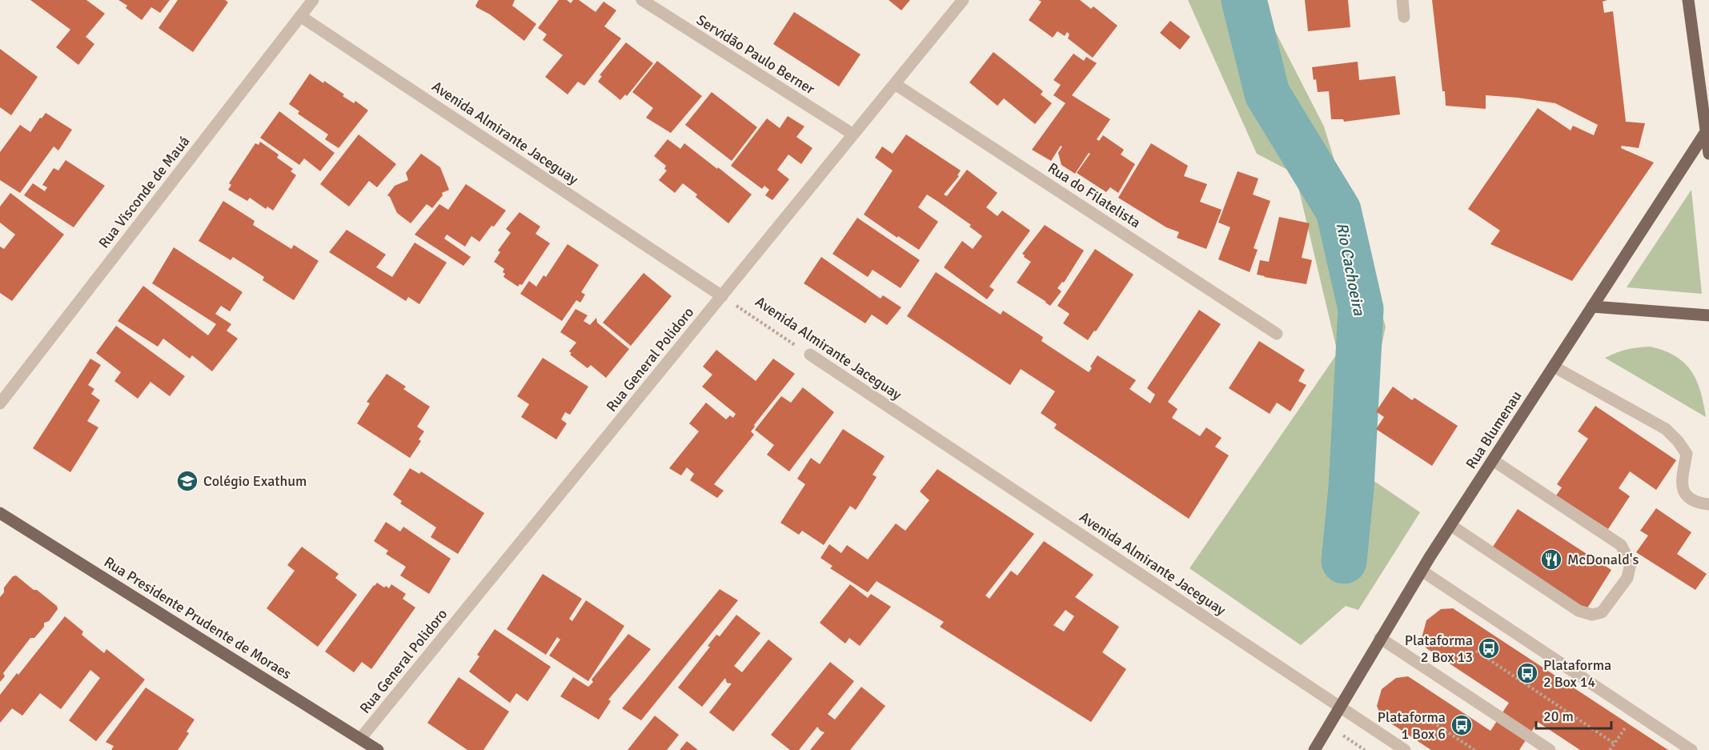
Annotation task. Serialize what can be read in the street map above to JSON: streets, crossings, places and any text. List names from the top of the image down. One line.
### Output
{"streets":{"main road":["Rua Blumenau","Rua Presidente Prudente de Moraes"],"street":["Servidão Paulo Berner","Avenida Almirante Jaceguay","Rua Visconde de Mauá","Rua do Filatelista","Rua General Polidoro"]},"crossings":[["Servidão Paulo Berner","Rua General Polidoro"],["Avenida Almirante Jaceguay","Rua Visconde de Mauá"],["Avenida Almirante Jaceguay","Rua General Polidoro"],["Avenida Almirante Jaceguay","Rua Blumenau"],["Rua do Filatelista","Rua General Polidoro"],["Rua General Polidoro","Rua Presidente Prudente de Moraes"]],"water":["Rio Cachoeira"],"places":{"school or university":["Colégio Exathum"],"restaurant":["McDonald's"],"bus stop":["Plataforma 2 Box 13","Plataforma 2 Box 14","Plataforma 1 Box 6"]},"scale_bar":"20 m"}
